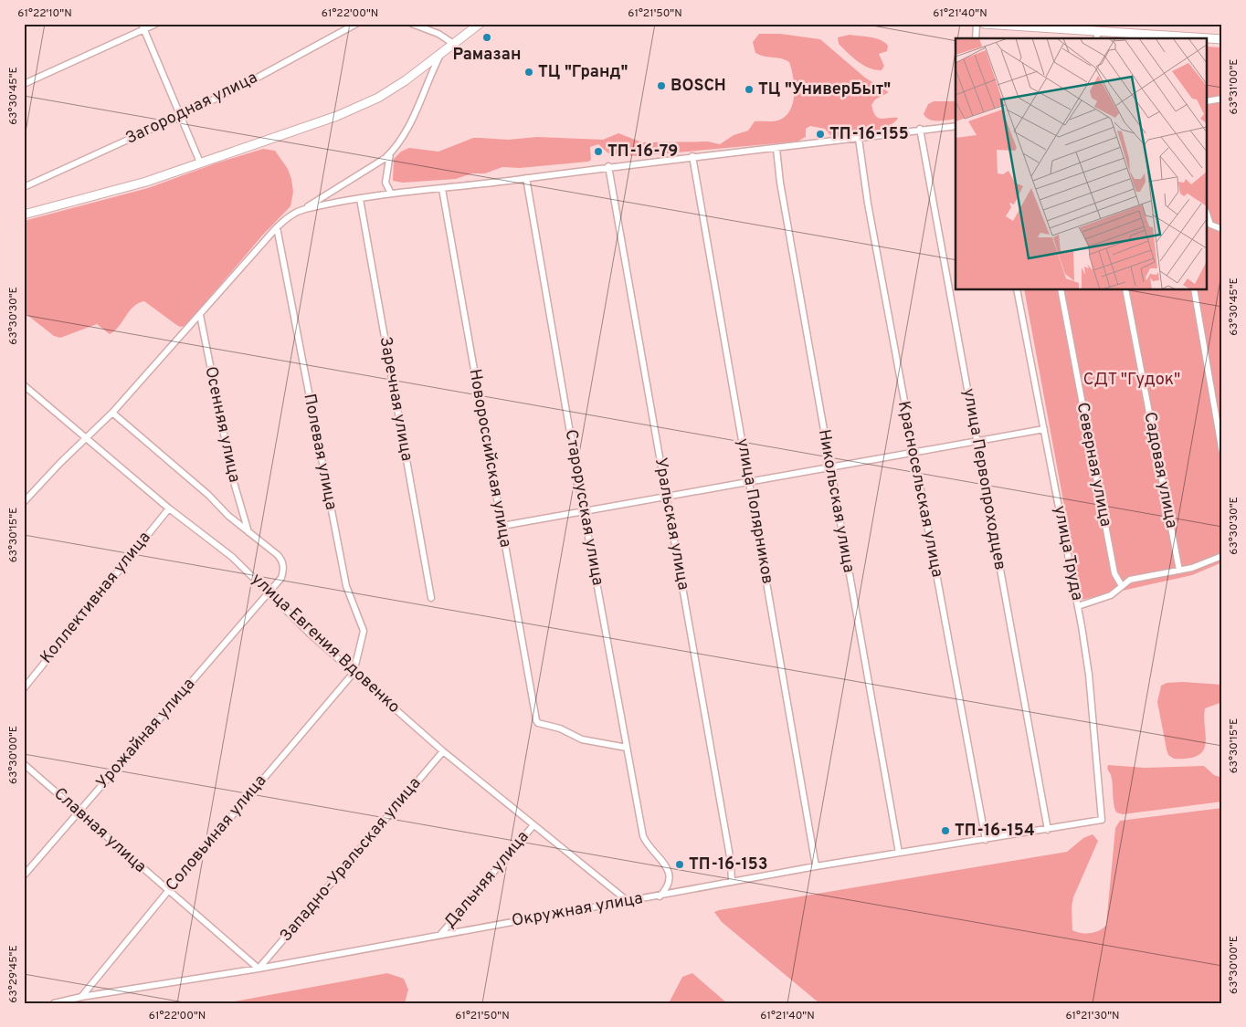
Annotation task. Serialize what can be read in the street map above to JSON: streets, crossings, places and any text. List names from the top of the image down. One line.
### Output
{"streets":{"street":["Загородная улица","Заречная улица","Осенняя улица","Полевая улица","Новороссийская улица","Северная улица","Садовая улица","улица Первопроходцев","Красносельская улица","Никольская улица","Старорусская улица","улица Полярников","Уральская улица","улица Труда","Коллективная улица","улица Евгения Вдовенко","Урожайная улица","Славная улица","Соловьиная улица","Западно-Уральская улица","Дальняя улица","Окружная улица"]},"crossings":[["Осенняя улица","Урожайная улица"],["Полевая улица","улица Евгения Вдовенко"],["Полевая улица","Соловьиная улица"],["Новороссийская улица","Старорусская улица"],["улица Первопроходцев","Окружная улица"],["Красносельская улица","Окружная улица"],["Никольская улица","Окружная улица"],["Старорусская улица","Окружная улица"],["улица Полярников","Окружная улица"],["Уральская улица","Окружная улица"],["улица Труда","Окружная улица"],["Коллективная улица","улица Евгения Вдовенко"],["улица Евгения Вдовенко","Урожайная улица"],["улица Евгения Вдовенко","Соловьиная улица"],["улица Евгения Вдовенко","Западно-Уральская улица"],["улица Евгения Вдовенко","Дальняя улица"],["улица Евгения Вдовенко","Окружная улица"],["Урожайная улица","Славная улица"],["Славная улица","Соловьиная улица"],["Славная улица","Западно-Уральская улица"],["Славная улица","Окружная улица"],["Соловьиная улица","Окружная улица"],["Западно-Уральская улица","Окружная улица"],["Дальняя улица","Окружная улица"]],"parks":["СДТ \"Гудок\""],"places":["Рамазан","ТЦ \"Гранд\"","BOSCH","ТЦ \"УниверБыт\"","ТП-16-155","ТП-16-79","ТП-16-154","ТП-16-153"],"coordinates":["61°22'10\"N","61°22'00\"N","61°21'50\"N","61°21'40\"N","63°31'00\"E","63°30'45\"E","63°30'30\"E","63°30'15\"E","63°30'00\"E","63°29'45\"E","61°21'30\"N"]}
